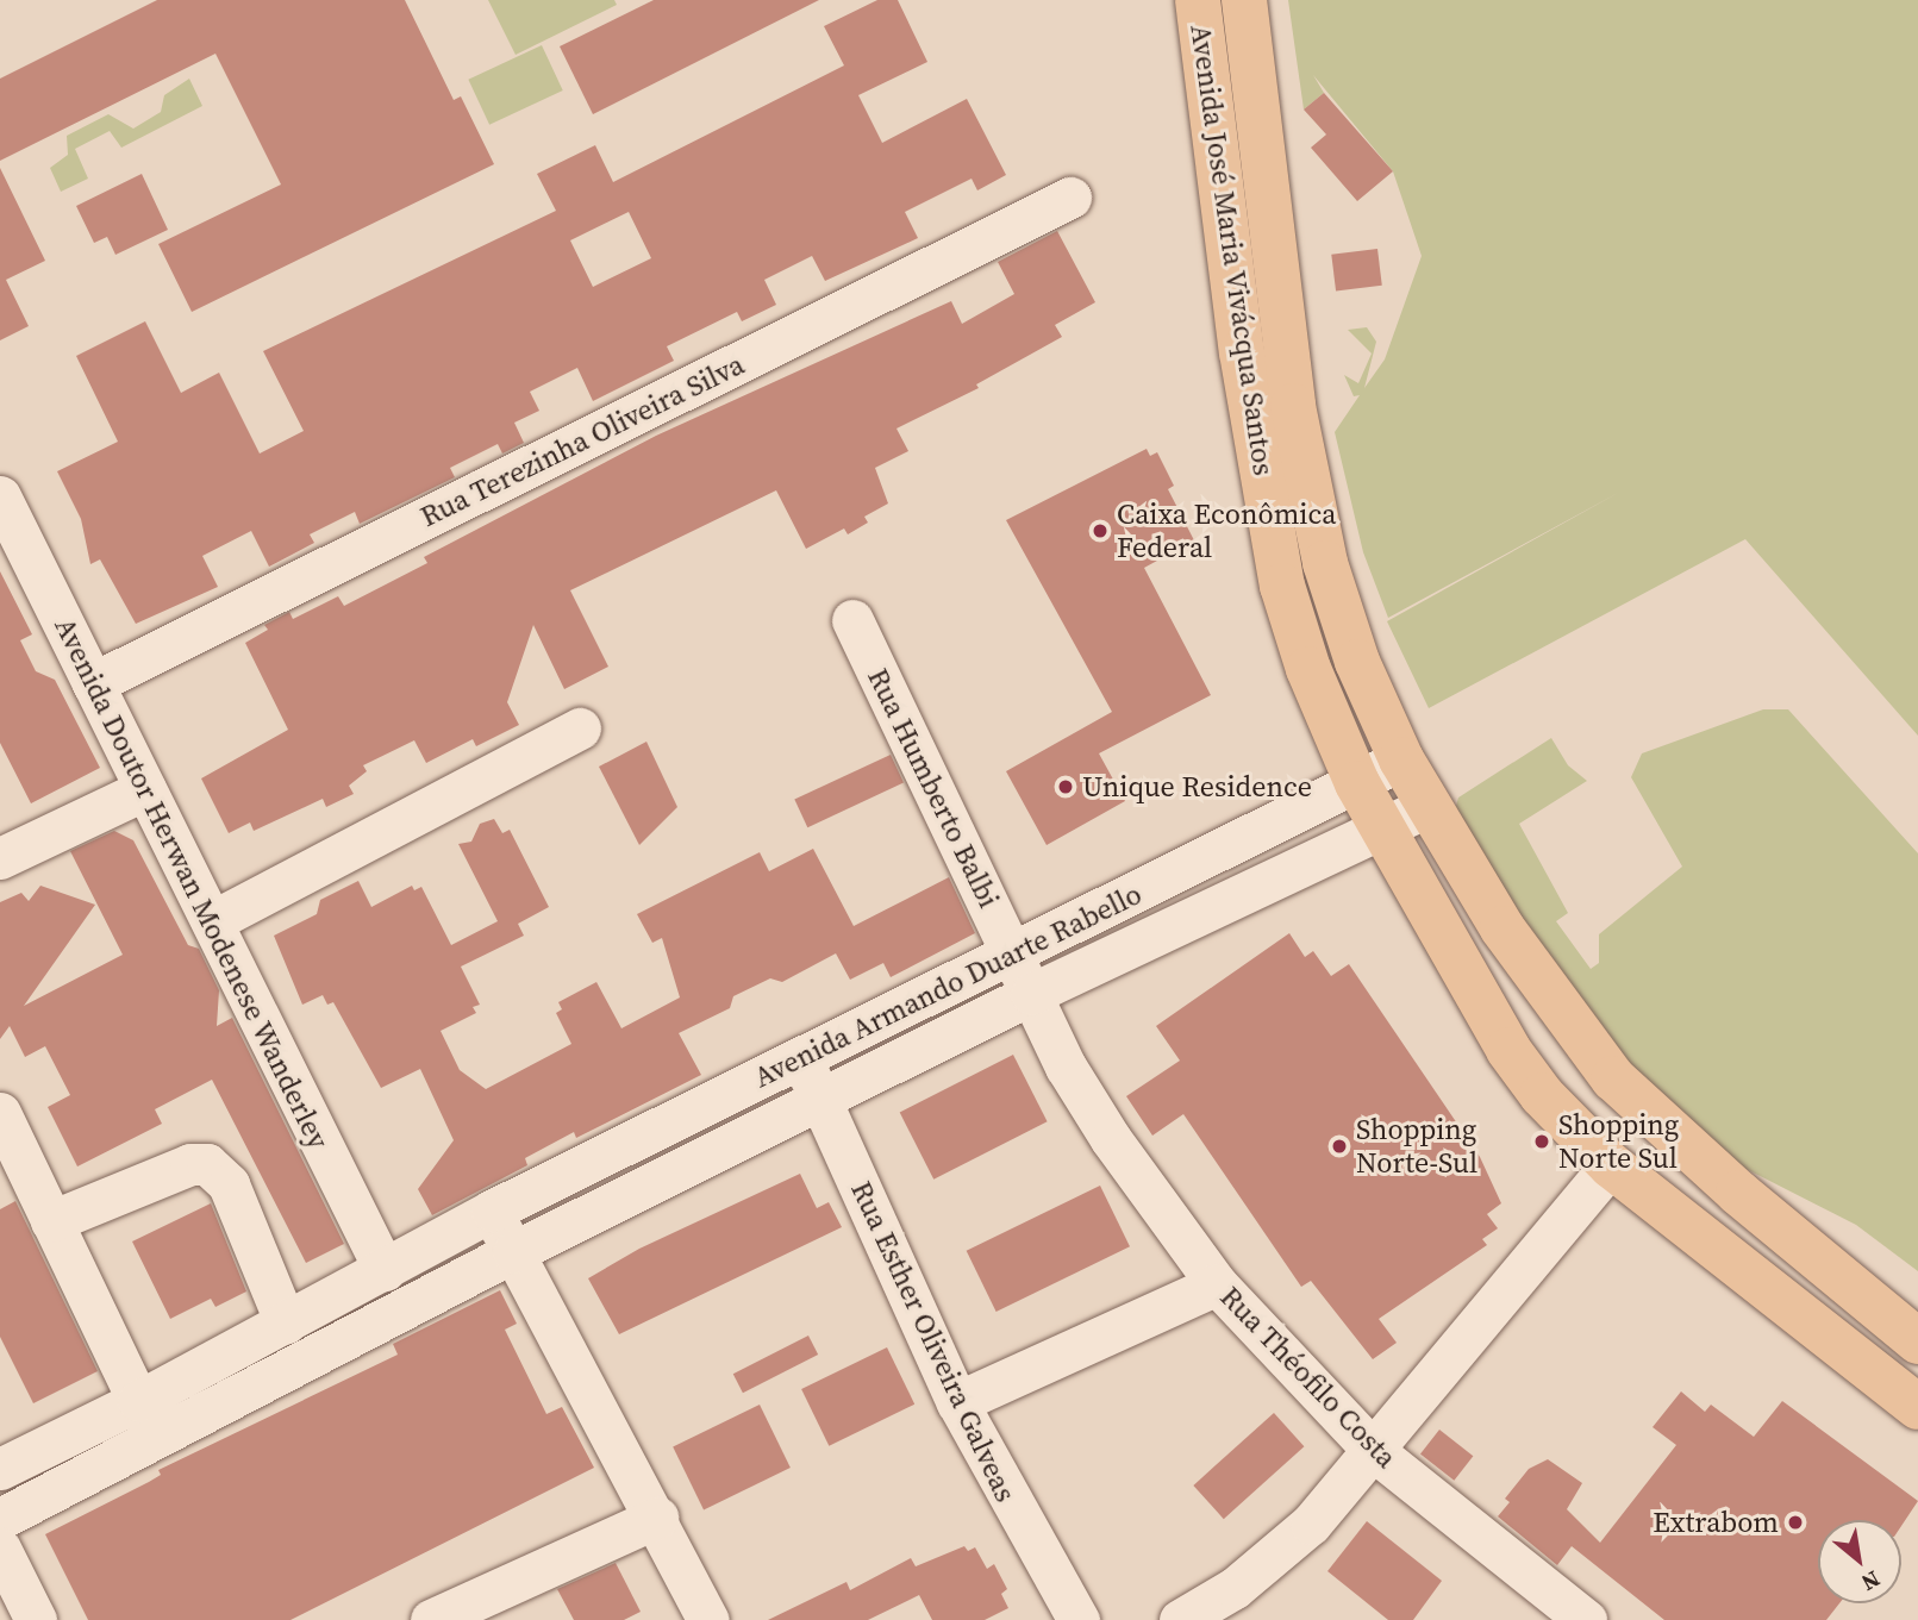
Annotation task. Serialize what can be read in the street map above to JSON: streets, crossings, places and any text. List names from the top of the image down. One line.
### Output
{"streets":{"main road":["Avenida José Maria Vivácqua Santos"],"street":["Rua Terezinha Oliveira Silva","Rua Humberto Balbi","Avenida Doutor Herwan Modenese Wanderley","Avenida Armando Duarte Rabello","Rua Esther Oliveira Galveas","Rua Théofilo Costa"]},"crossings":[["Avenida José Maria Vivácqua Santos","Avenida Armando Duarte Rabello"],["Rua Terezinha Oliveira Silva","Avenida Doutor Herwan Modenese Wanderley"],["Rua Humberto Balbi","Avenida Armando Duarte Rabello"],["Rua Humberto Balbi","Rua Théofilo Costa"],["Avenida Doutor Herwan Modenese Wanderley","Avenida Armando Duarte Rabello"],["Avenida Armando Duarte Rabello","Rua Esther Oliveira Galveas"],["Avenida Armando Duarte Rabello","Rua Théofilo Costa"]],"places":["Caixa Econômica Federal","Unique Residence","Shopping Norte Sul","Shopping Norte-Sul","Extrabom"],"north":"bottom right"}
